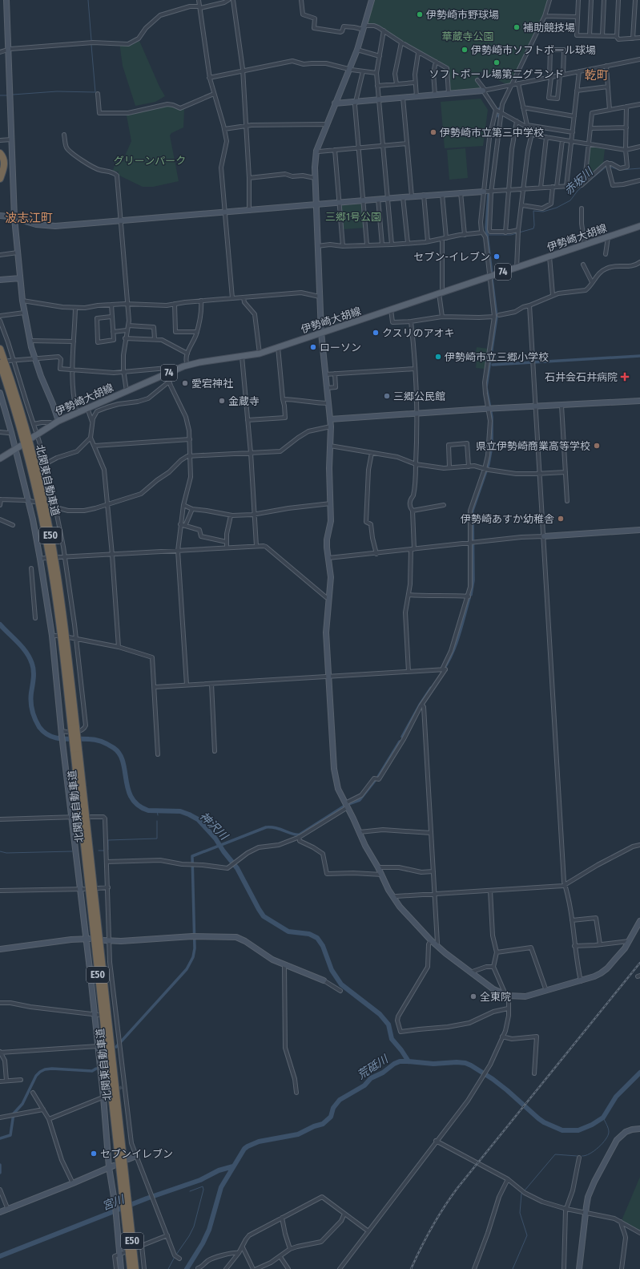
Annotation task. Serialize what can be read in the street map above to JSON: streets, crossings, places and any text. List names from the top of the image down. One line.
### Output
{"streets":{"highway":["北関東自動車道","E50"],"main road":["伊勢崎大胡線","74"]},"districts":["乾町","波志江町"],"water":["赤坂川","神沢川","荒砥川","宮川"],"parks":["華蔵寺公園","グリーンパーク","三郷1号公園"],"places":{"other":["伊勢崎市野球場","補助競技場","伊勢崎市ソフトボール球場","ソフトボール場第二グランド","伊勢崎市立第三中学校","セブン-イレブン","クスリのアオキ","ローソン","伊勢崎市立三郷小学校","愛宕神社","三郷公民館","金蔵寺","県立伊勢崎商業高等学校","伊勢崎あすか幼稚舎","全東院","セブンイレブン"],"health":["石井会石井病院"]}}
